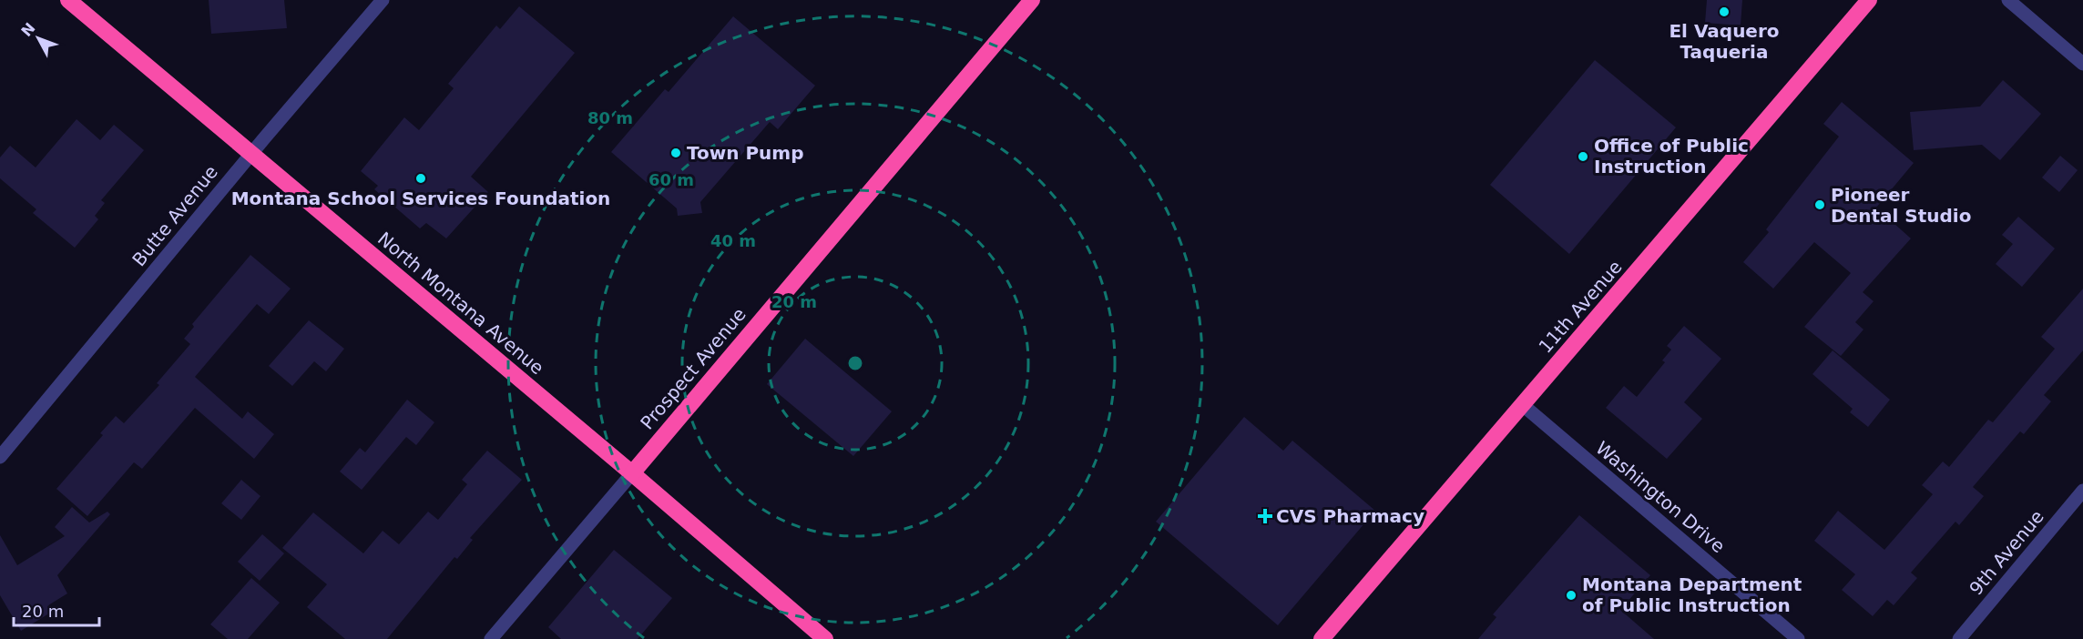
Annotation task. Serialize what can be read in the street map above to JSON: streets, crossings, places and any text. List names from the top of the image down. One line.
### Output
{"streets":{"highway":["North Montana Avenue","11th Avenue","Prospect Avenue"],"street":["Butte Avenue","Washington Drive","9th Avenue"]},"crossings":[["Butte Avenue","North Montana Avenue"],["North Montana Avenue","Prospect Avenue"],["11th Avenue","Washington Drive"]],"places":{"other":["El Vaquero Taqueria","Town Pump","Office of Public Instruction","Montana School Services Foundation","Pioneer Dental Studio","Montana Department of Public Instruction"],"health":["CVS Pharmacy"]},"scale_bar":"20 m","north":"top left","rings":["80 m","60 m","40 m","20 m"]}
